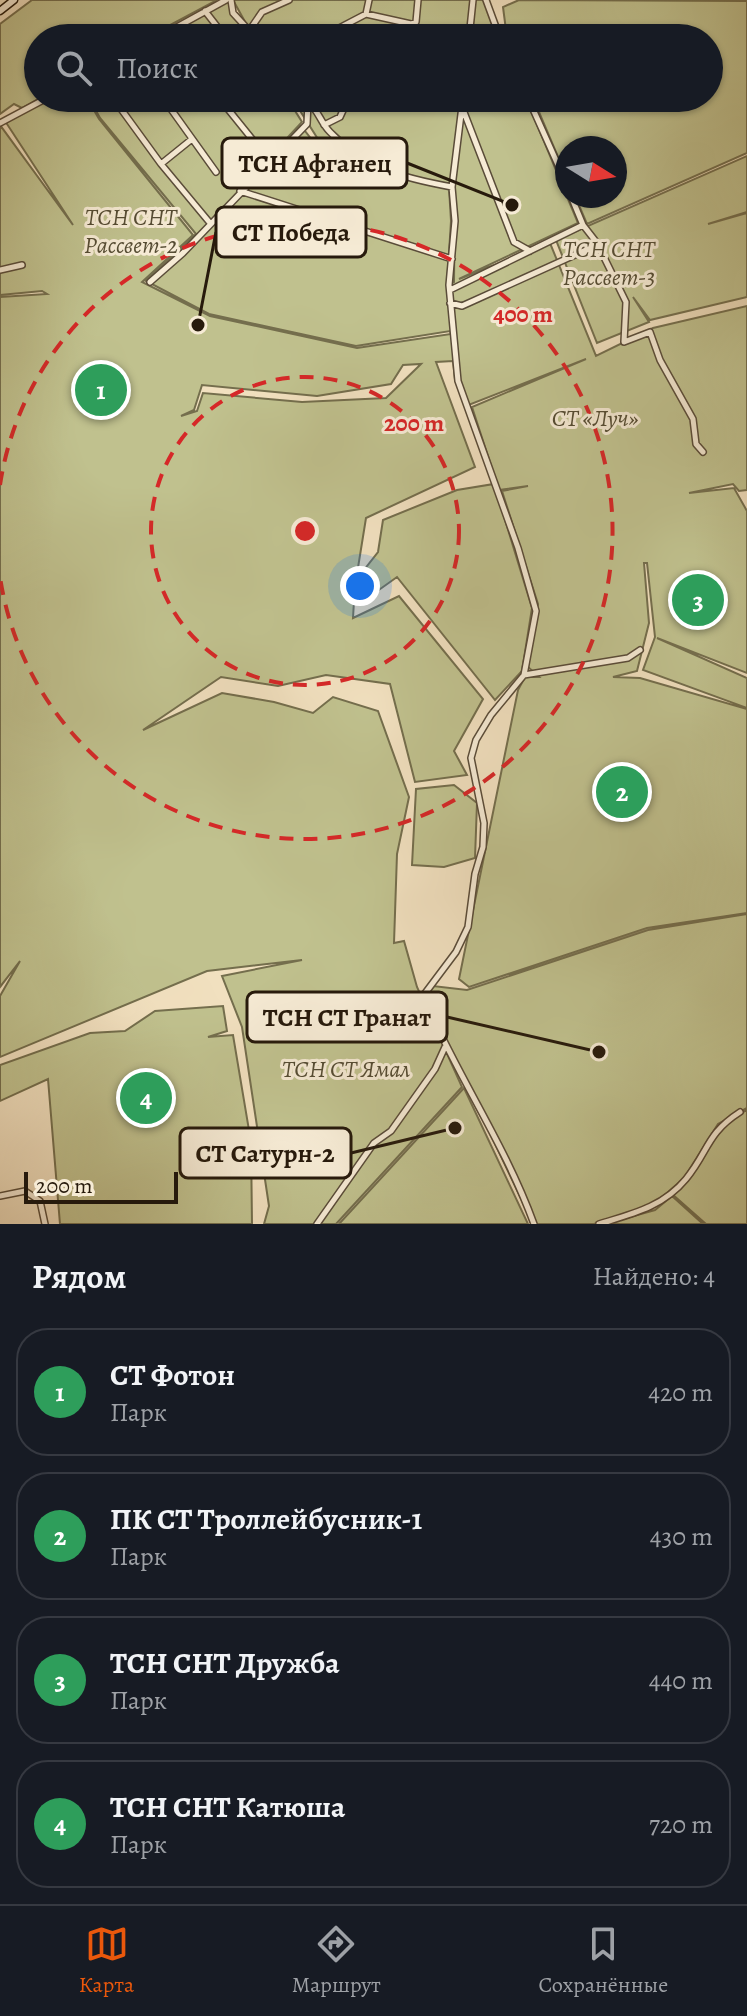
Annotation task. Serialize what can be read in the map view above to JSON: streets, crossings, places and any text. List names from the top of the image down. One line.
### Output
{"parks":["ТСН СНТ Рассвет-2","ТСН СНТ Рассвет-3","СТ «Луч»","ТСН СТ Ямал"],"places":["ТСН Афганец","СТ Победа","ТСН СТ Гранат","СТ Сатурн-2"],"scale_bar":"200 m","north":"right","page":{"search":"Поиск","pins":["1","3","2","4"],"scale":"200 m","heading":["Рядом","Найдено: 4"],"list":[{"mark":"1","name":"СТ Фотон","note":"Парк","value":"420 m"},{"mark":"2","name":"ПК СТ Троллейбусник-1","note":"Парк","value":"430 m"},{"mark":"3","name":"ТСН СНТ Дружба","note":"Парк","value":"440 m"},{"mark":"4","name":"ТСН СНТ Катюша","note":"Парк","value":"720 m"}],"nav":["Карта","Маршрут","Сохранённые"]},"rings":["400 m","200 m"]}
